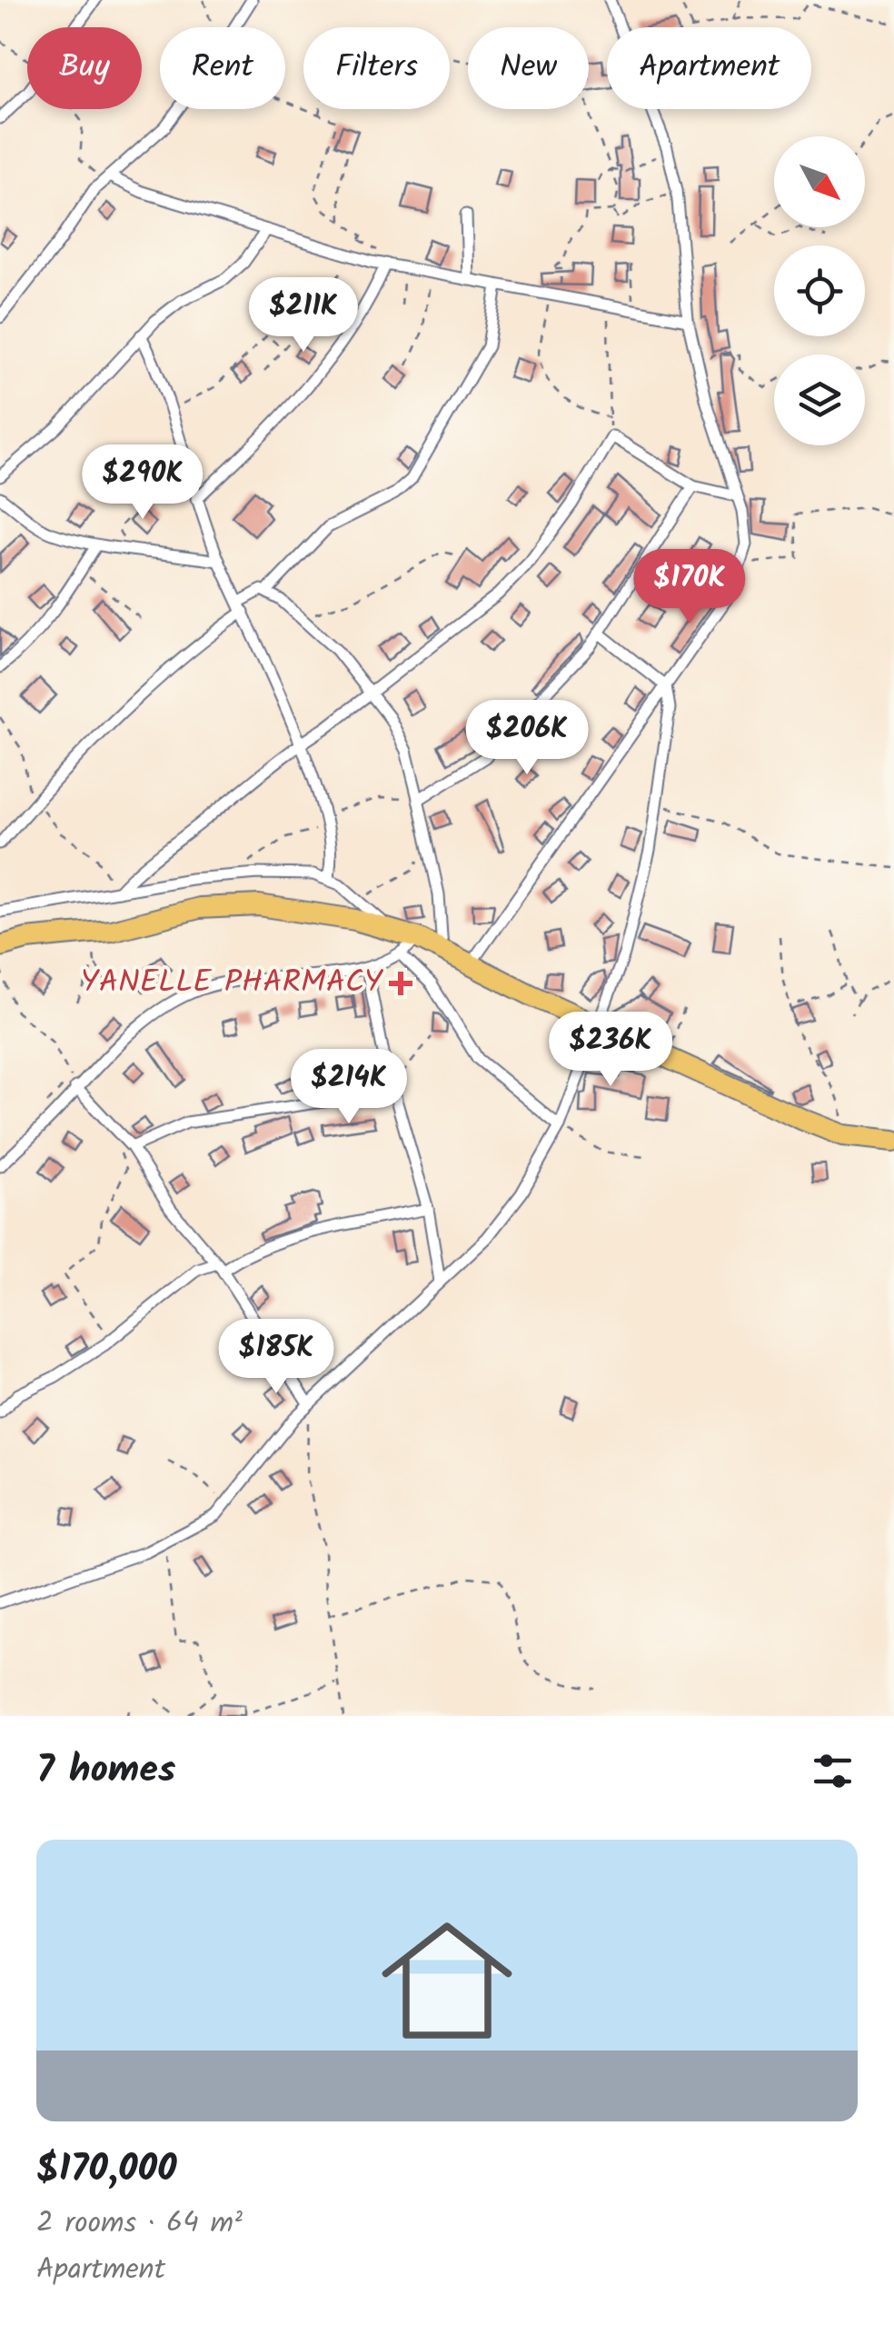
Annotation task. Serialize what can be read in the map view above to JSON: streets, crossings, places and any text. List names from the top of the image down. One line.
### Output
{"places":{"health":["YANELLE PHARMACY"]},"north":"bottom right","page":{"chip":["Buy","Rent","Filters","New","Apartment"],"price":["$211K","$290K","$170K","$206K","$236K","$214K","$185K"],"heading":"7 homes","list":[{"name":"$170,000","note":"2 rooms · 64 m² · Apartment"}]}}
